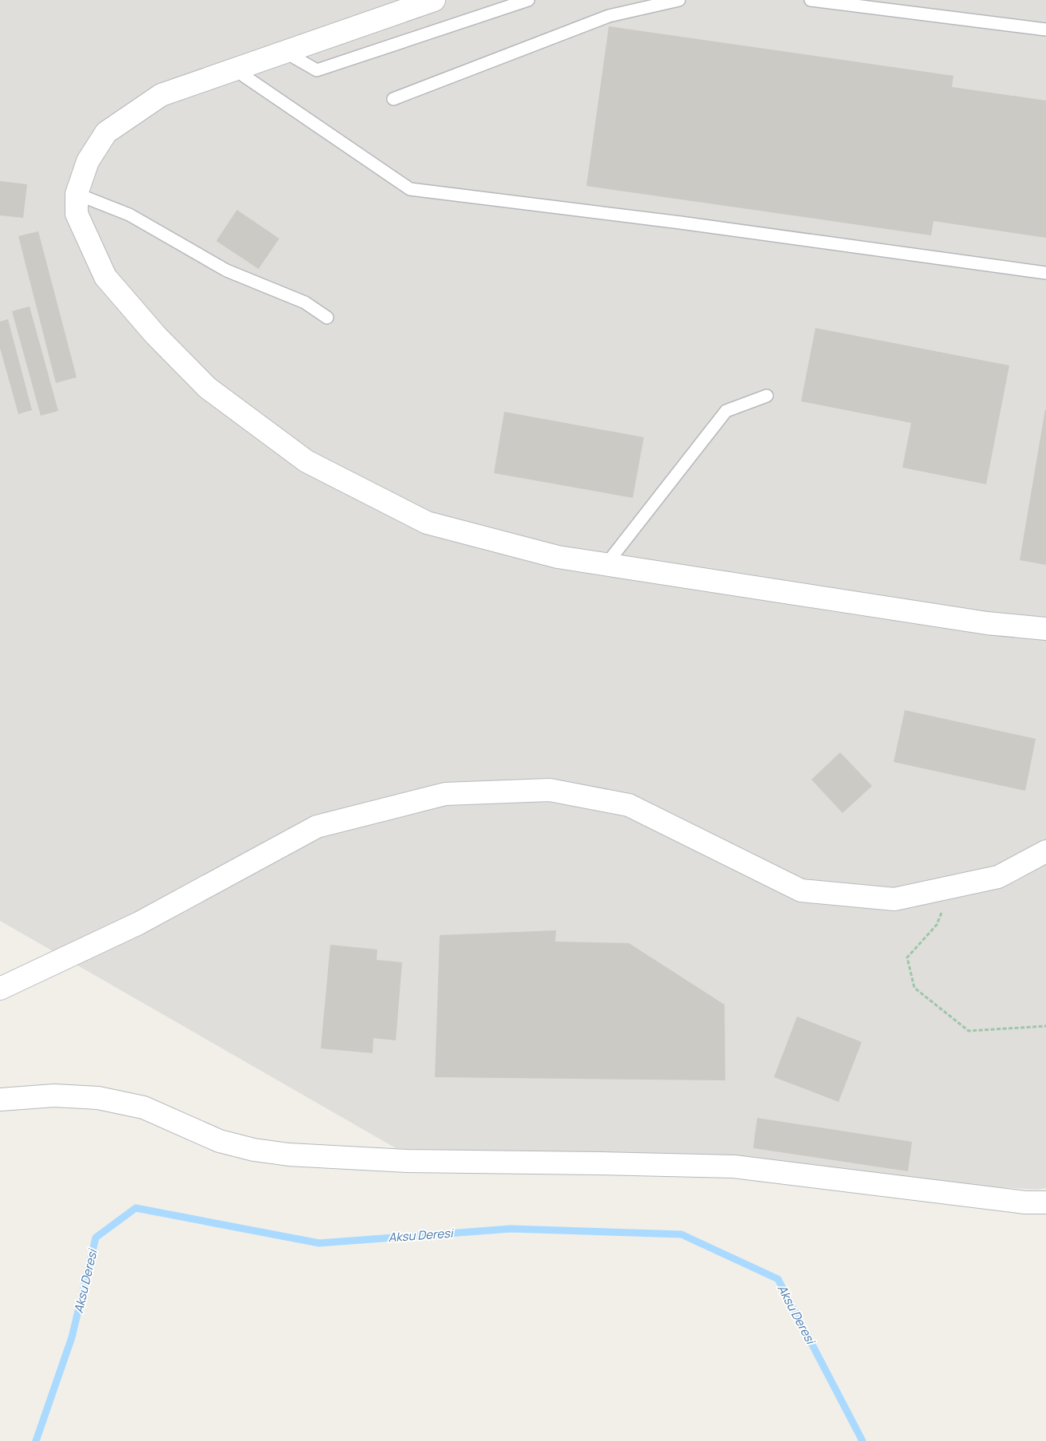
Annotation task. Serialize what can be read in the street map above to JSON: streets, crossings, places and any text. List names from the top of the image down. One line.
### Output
{"water":["Aksu Deresi"]}
